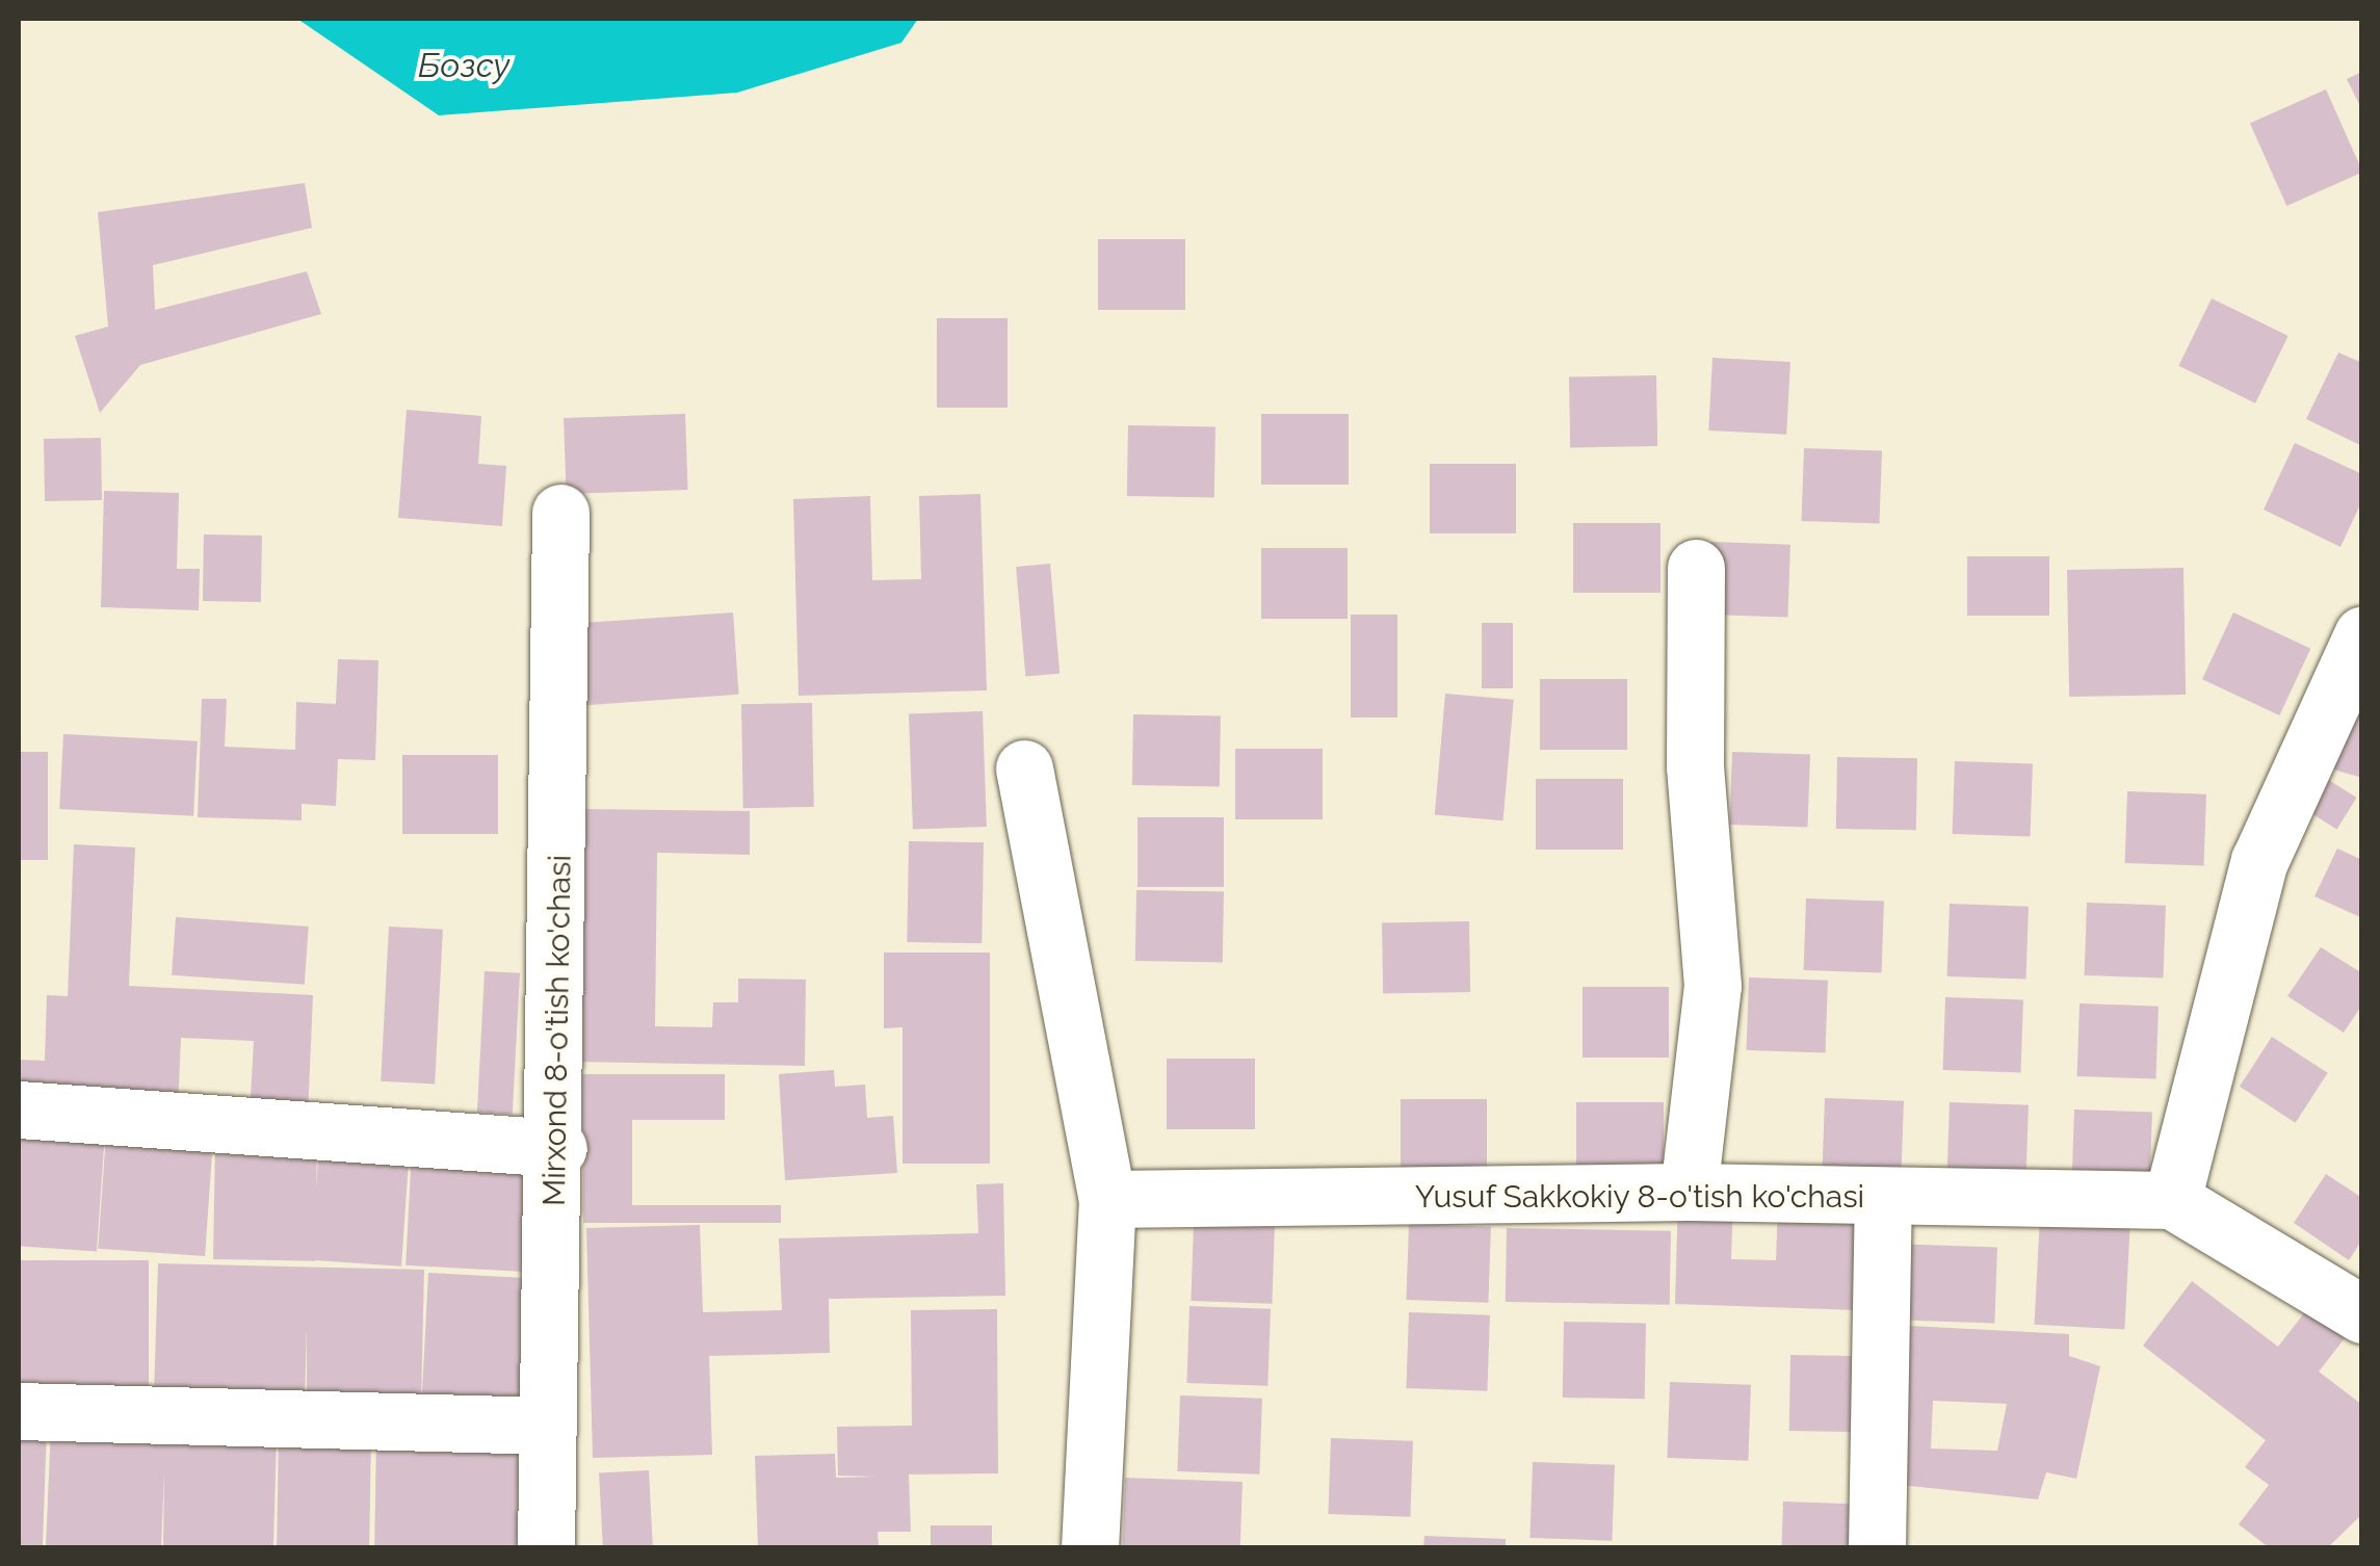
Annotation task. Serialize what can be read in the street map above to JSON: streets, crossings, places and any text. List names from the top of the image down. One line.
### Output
{"streets":{"street":["Mirxond 8-o'tish ko'chasi","Yusuf Sakkokiy 8-o'tish ko'chasi"]},"water":["Бозсу"]}
